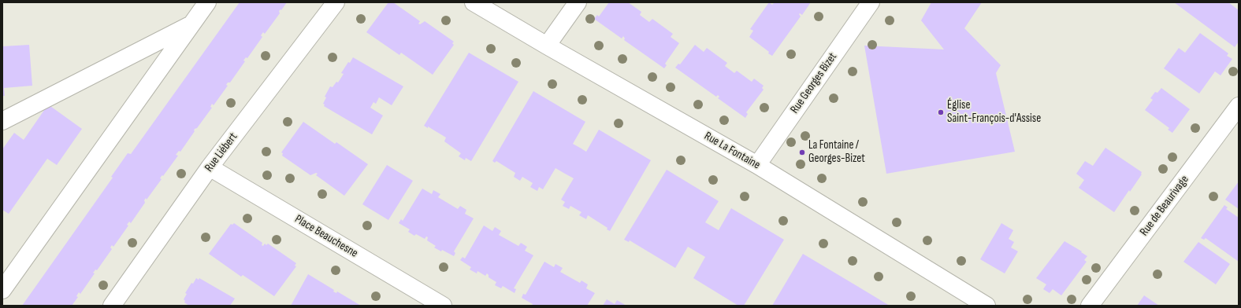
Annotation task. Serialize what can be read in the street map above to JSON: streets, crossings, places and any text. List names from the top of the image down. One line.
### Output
{"streets":{"street":["Rue Georges Bizet","Rue La Fontaine","Rue Liébert","Rue de Beaurivage","Place Beauchesne"]},"crossings":[["Rue Georges Bizet","Rue La Fontaine"],["Rue Liébert","Place Beauchesne"]],"places":["Église Saint-François-d'Assise","La Fontaine / Georges-Bizet"]}
